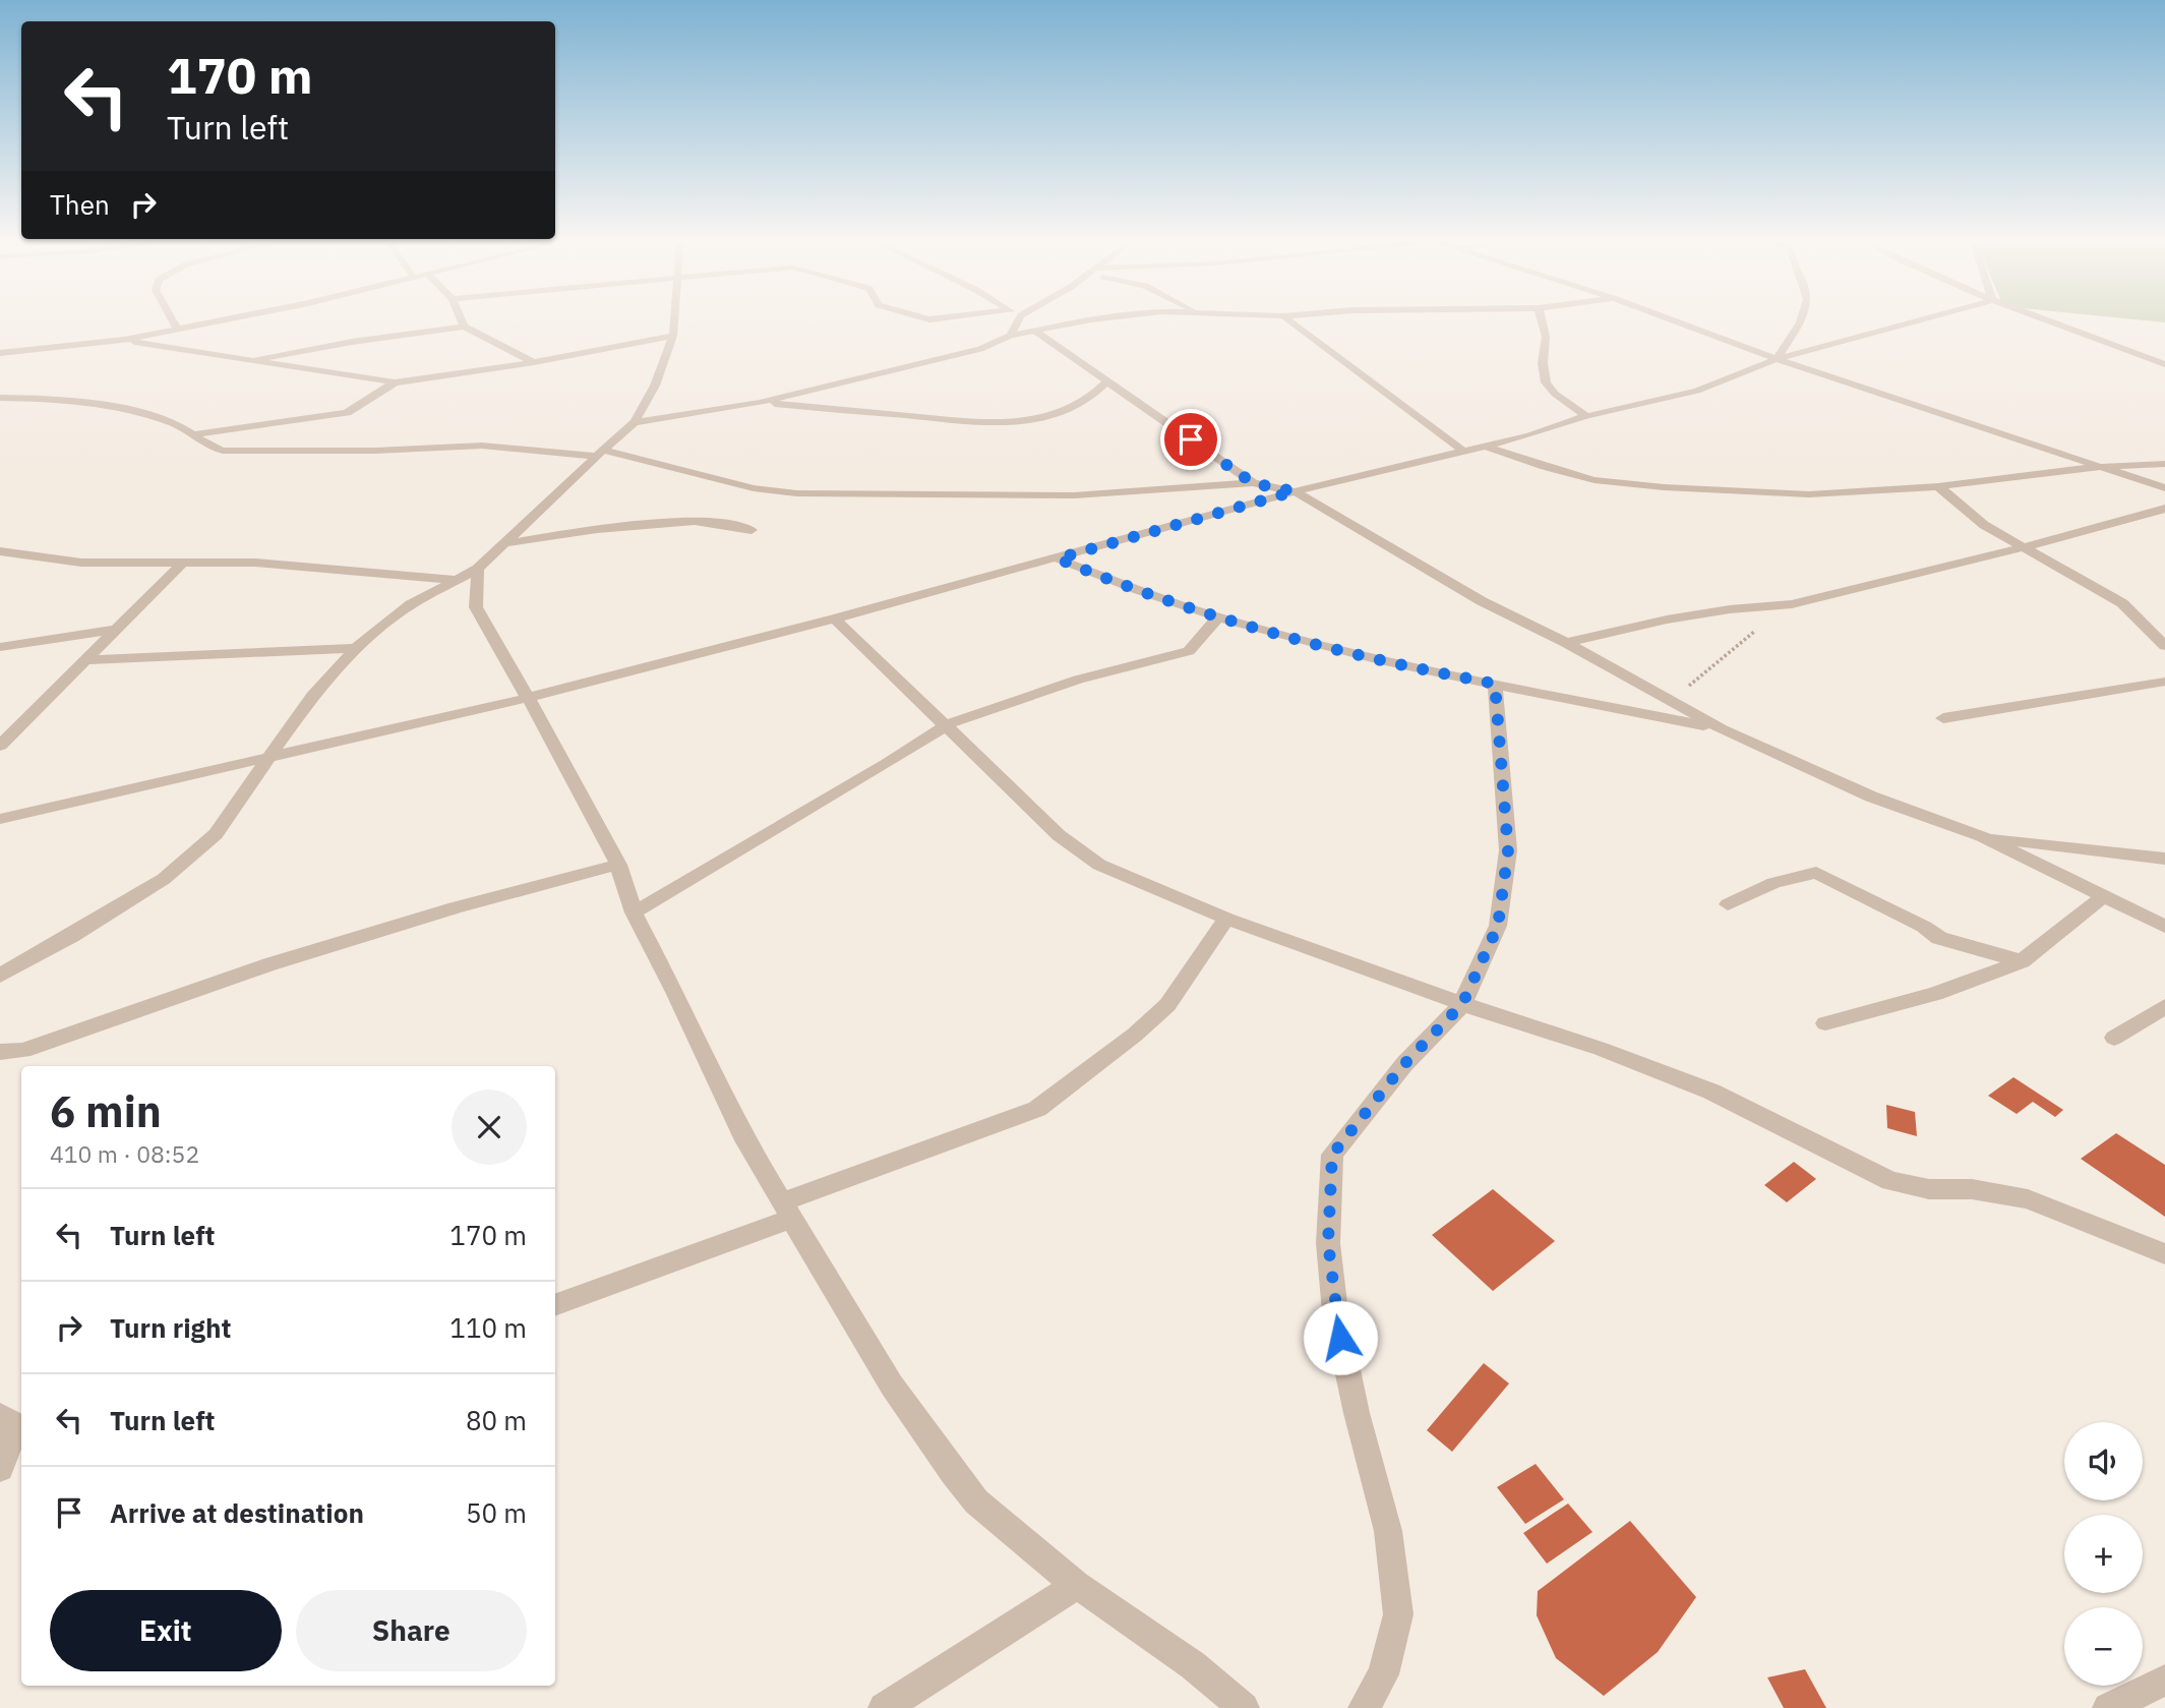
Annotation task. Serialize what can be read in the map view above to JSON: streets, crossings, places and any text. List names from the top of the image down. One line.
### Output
{"page":{"turn":["170 m","Turn left"],"then":"Then","heading":["6 min","410 m · 08:52"],"list":[{"name":"Turn left","value":"170 m"},{"name":"Turn right","value":"110 m"},{"name":"Turn left","value":"80 m"},{"name":"Arrive at destination","value":"50 m"}],"map_buttons":["+","−"],"buttons":["Exit","Share"]}}
